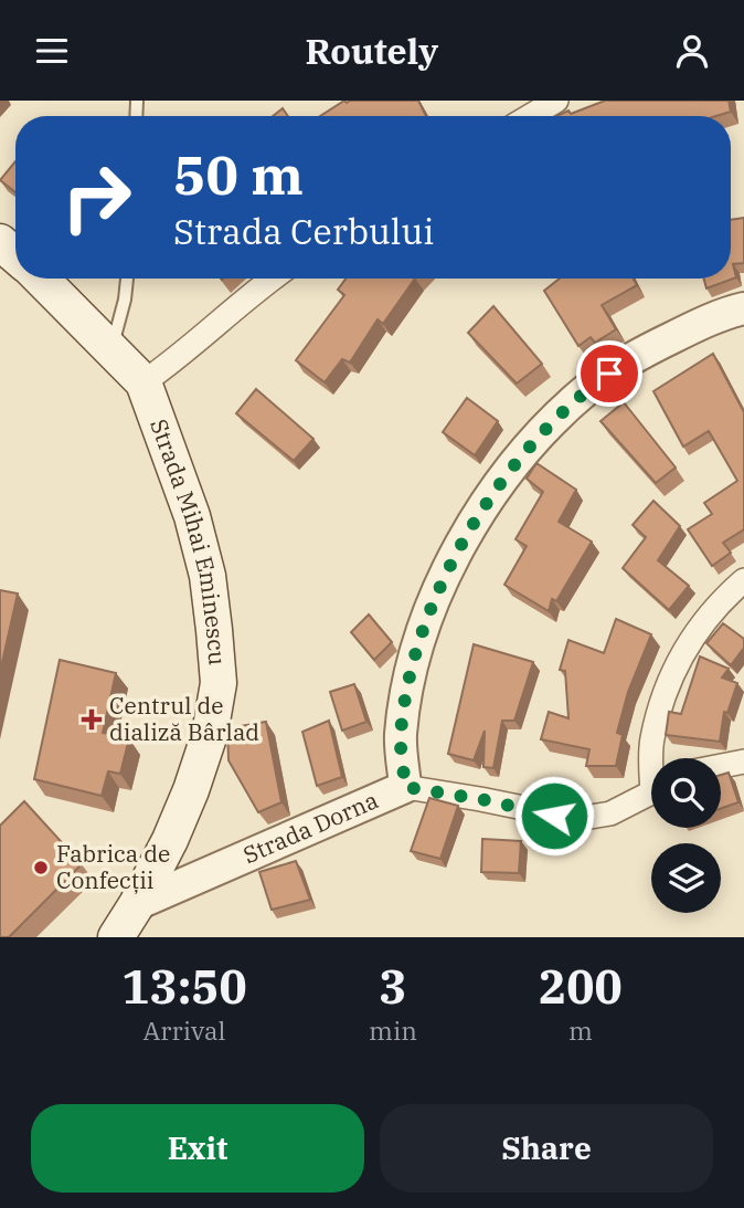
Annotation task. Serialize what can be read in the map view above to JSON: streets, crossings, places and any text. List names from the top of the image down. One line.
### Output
{"streets":{"main road":["Strada Mihai Eminescu"],"street":["Strada Dorna"]},"crossings":[["Strada Mihai Eminescu","Strada Dorna"]],"places":{"health":["Centrul de dializă Bârlad"],"other":["Fabrica de Confecții"]},"page":{"header":"Routely","turn":["50 m","Strada Cerbului"],"eta":["13:50","Arrival","3","min","200","m"],"buttons":["Exit","Share"]}}
